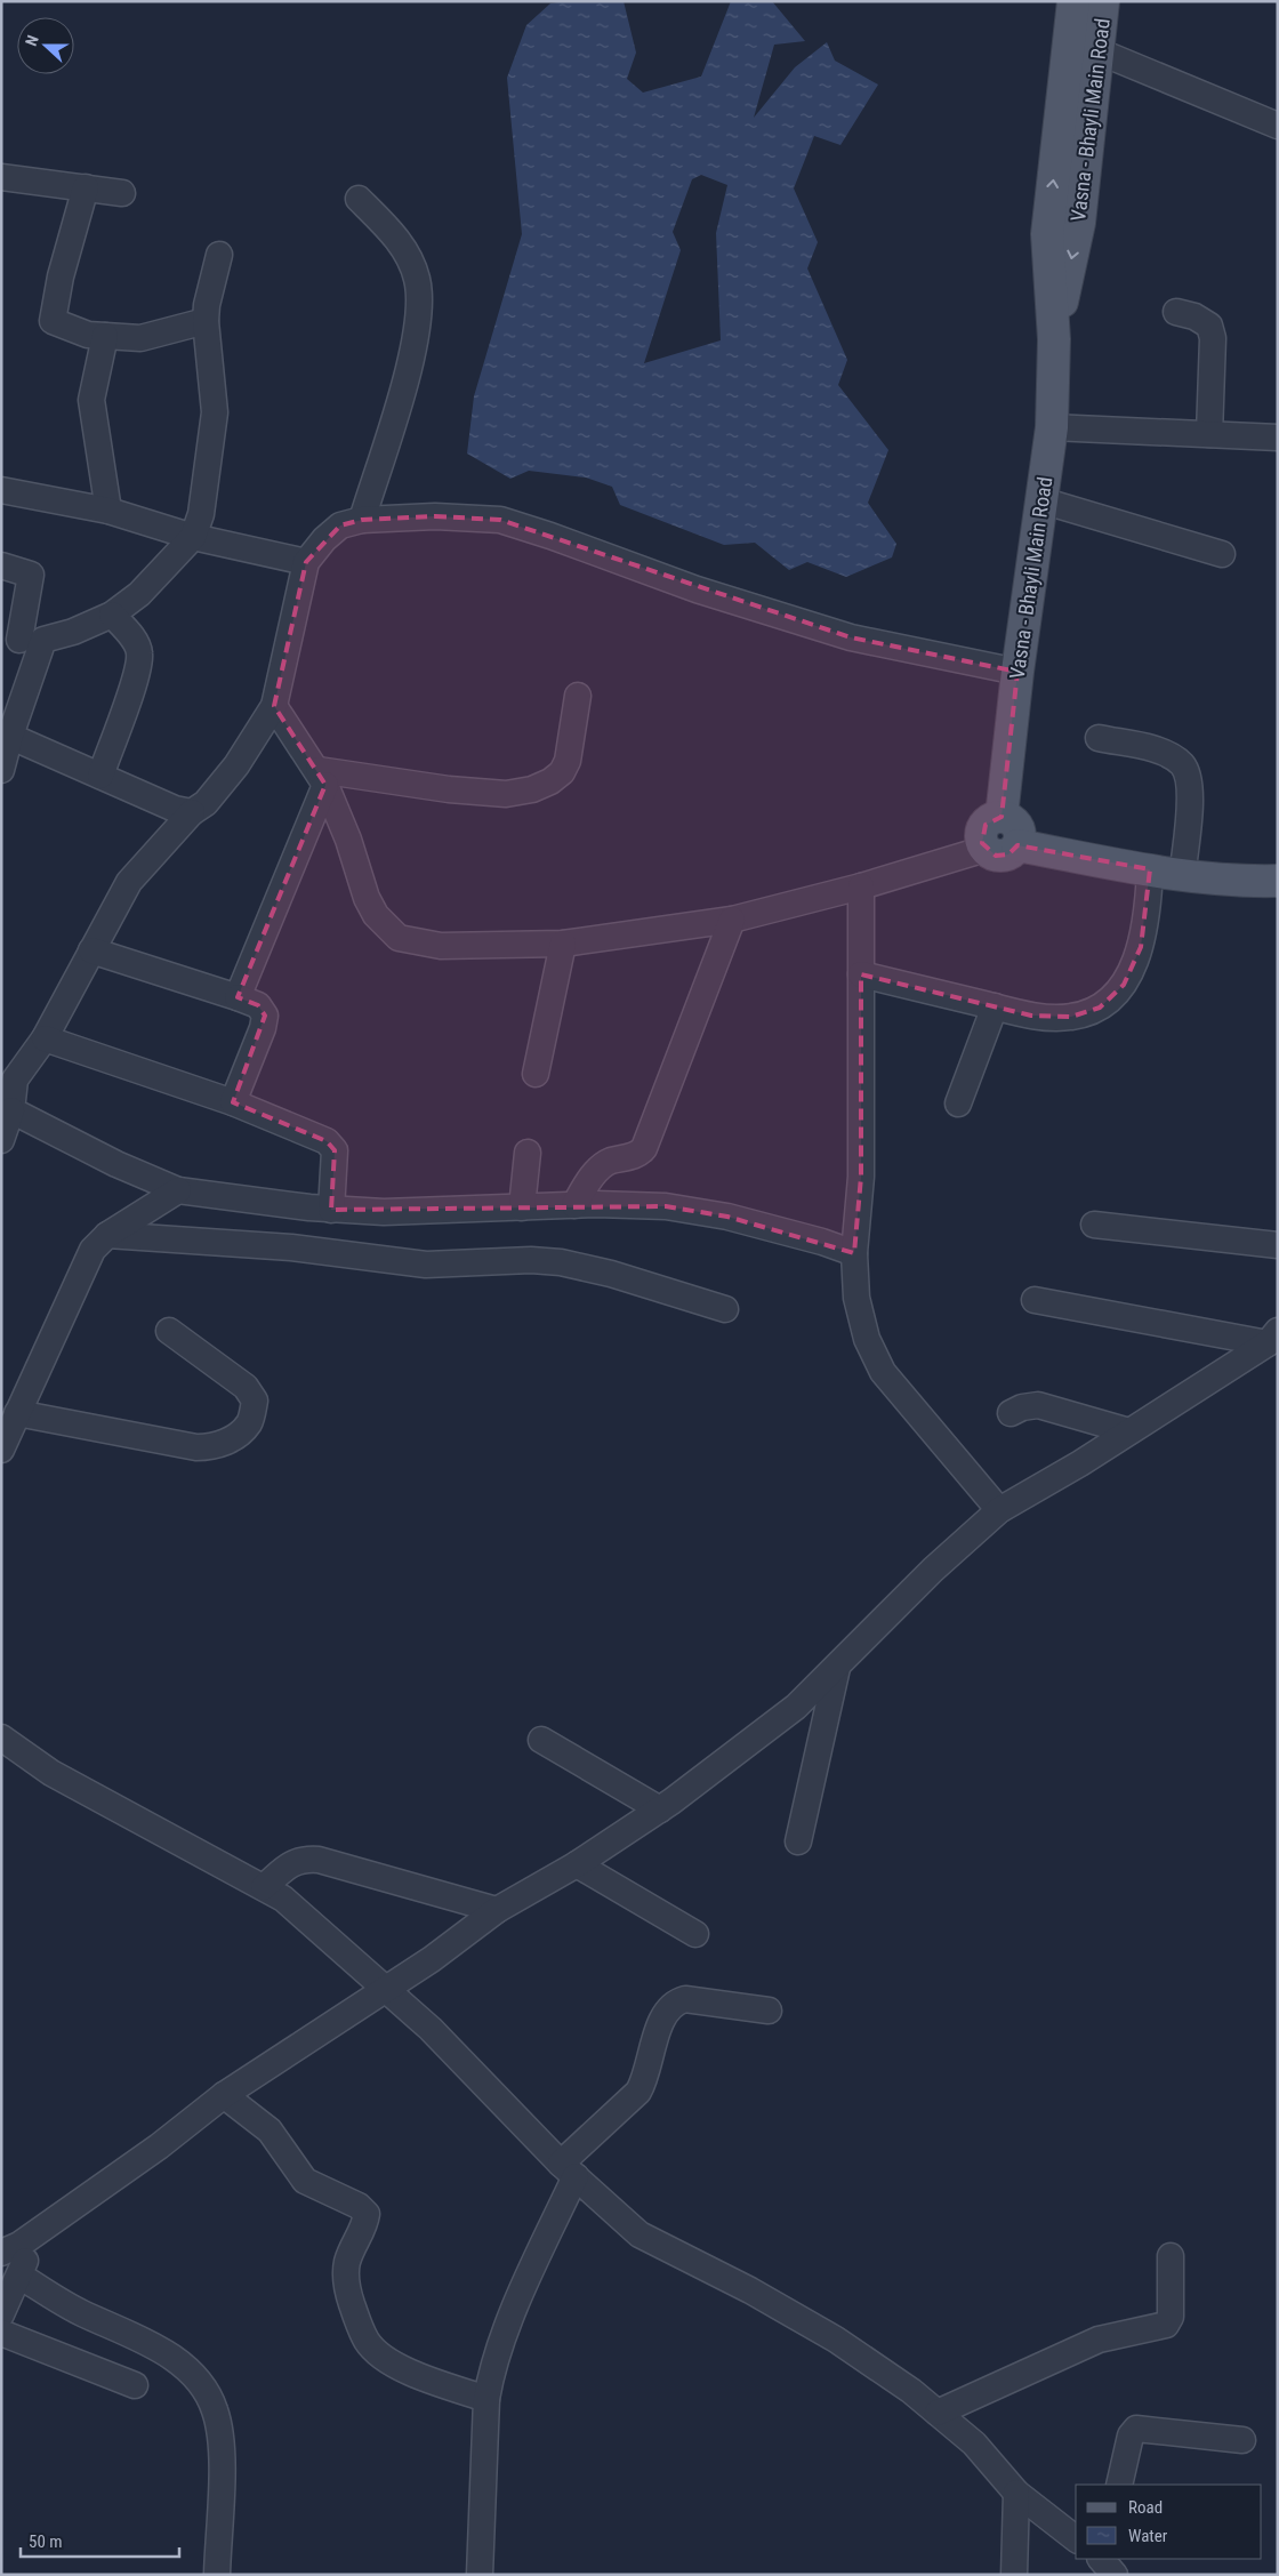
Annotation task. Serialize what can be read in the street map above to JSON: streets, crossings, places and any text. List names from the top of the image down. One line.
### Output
{"streets":{"main road":["Vasna - Bhayli Main Road"]},"legend":["Road","Water"],"scale_bar":"50 m","north":"left"}
